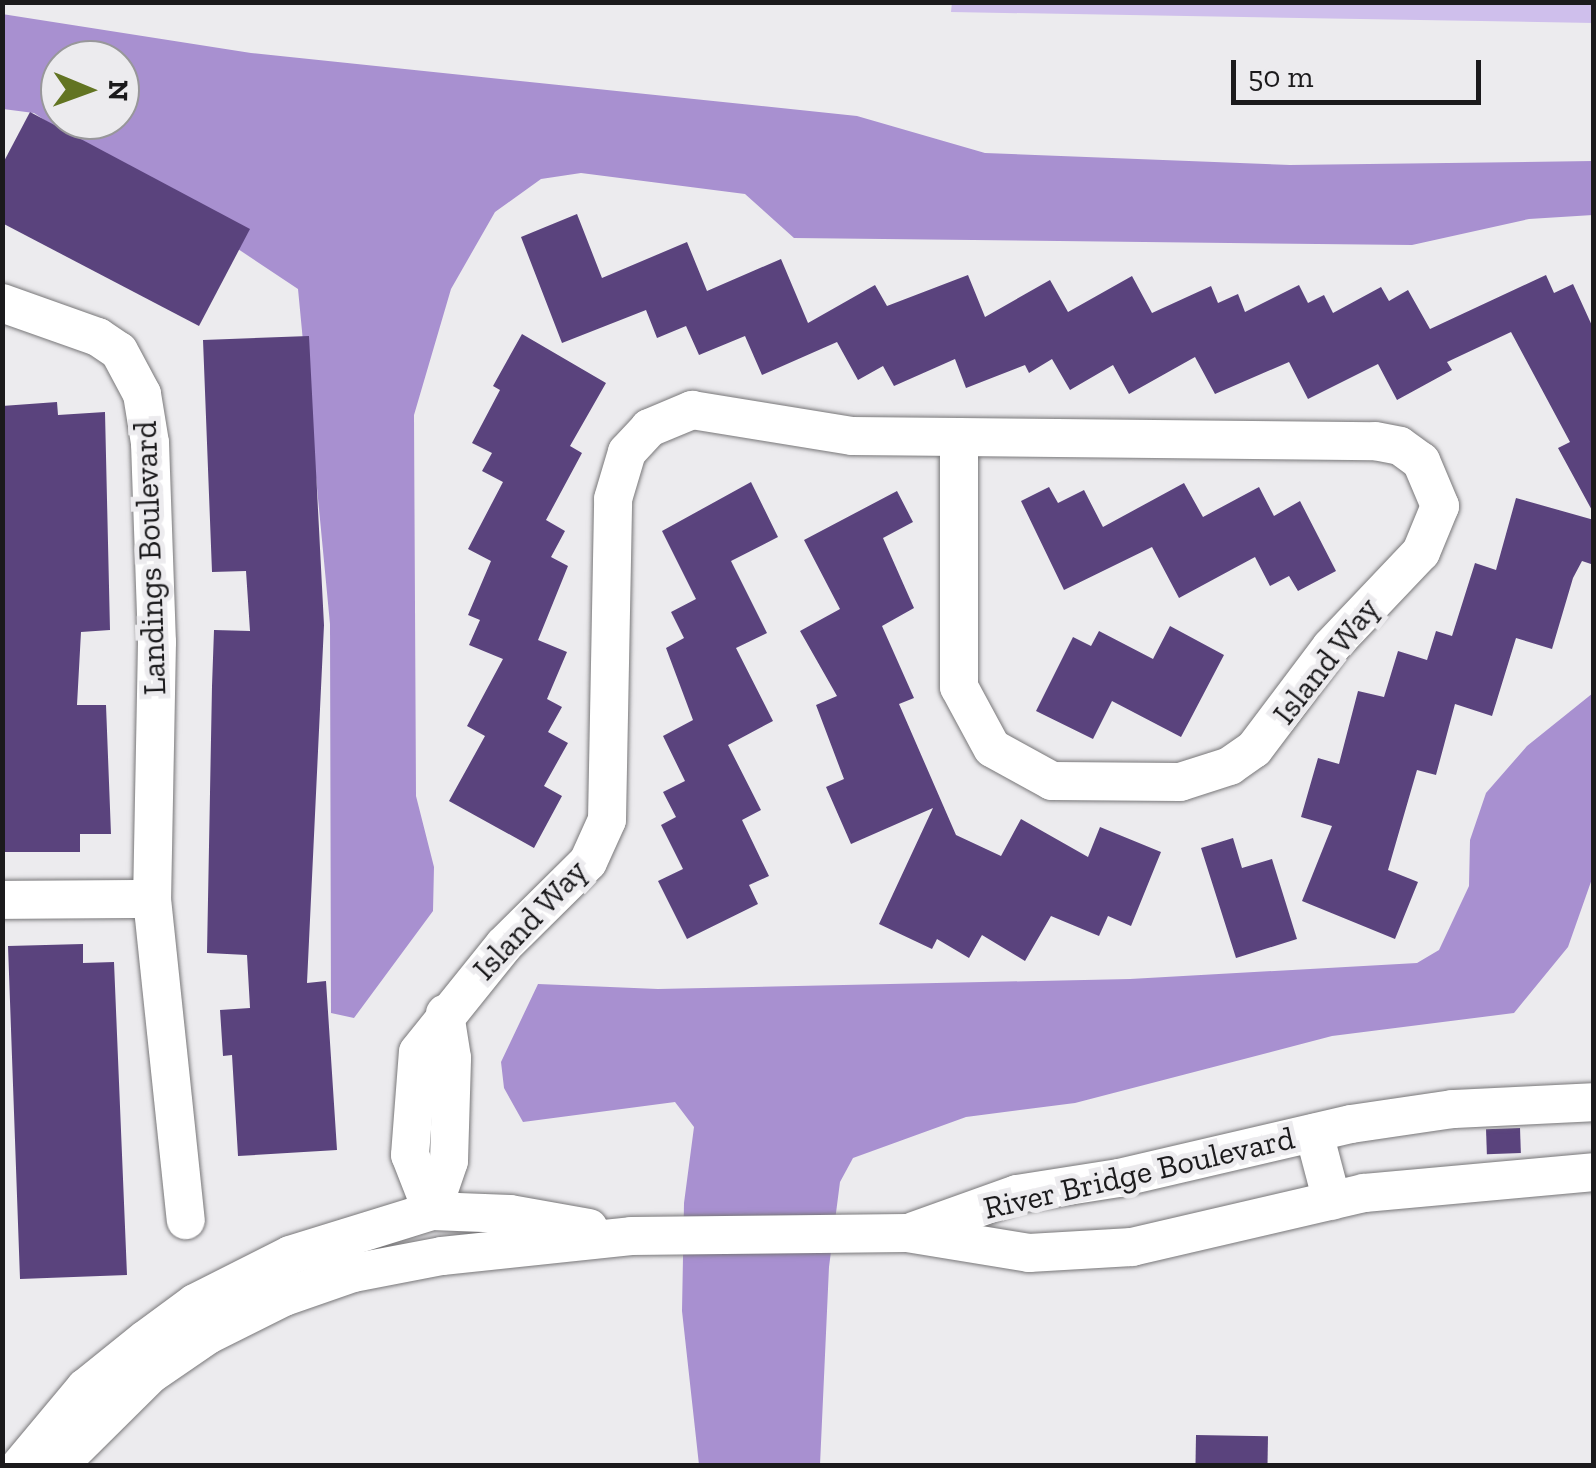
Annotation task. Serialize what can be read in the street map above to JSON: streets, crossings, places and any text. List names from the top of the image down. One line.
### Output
{"streets":{"street":["Landings Boulevard","Island Way","River Bridge Boulevard"]},"crossings":[["Island Way","River Bridge Boulevard"]],"scale_bar":"50 m","north":"right"}
